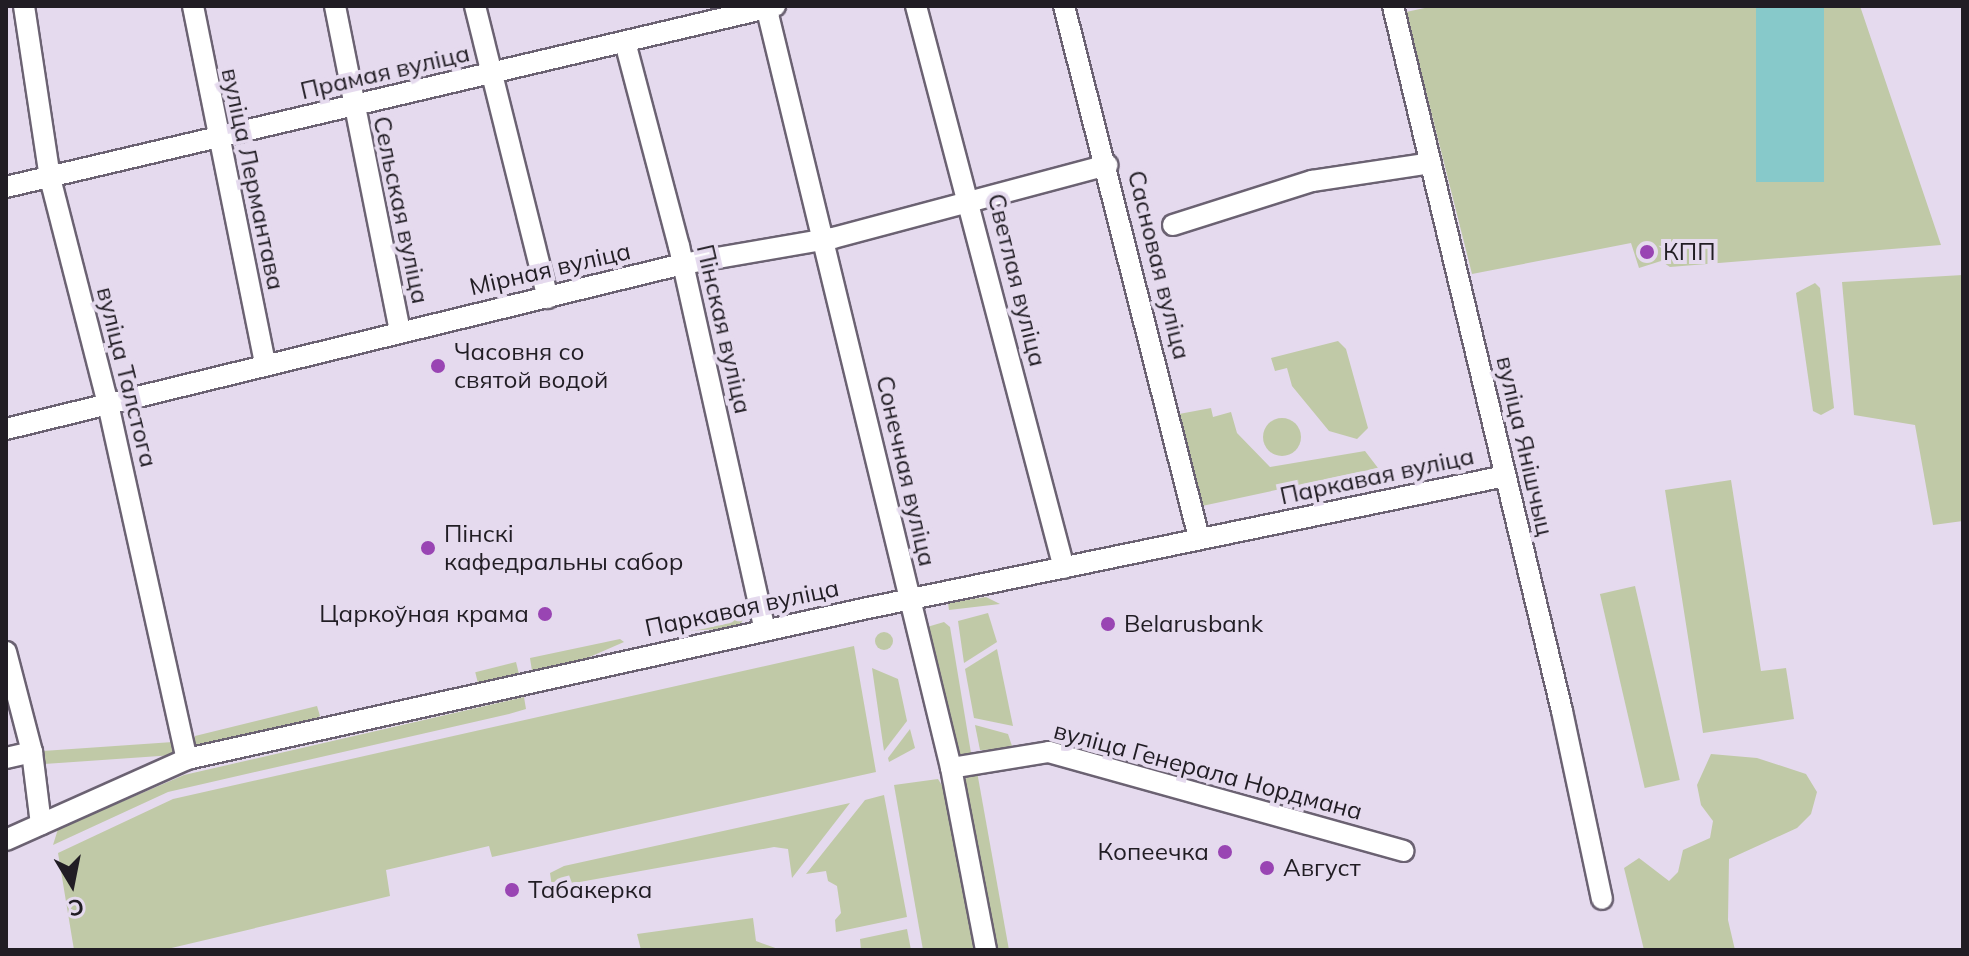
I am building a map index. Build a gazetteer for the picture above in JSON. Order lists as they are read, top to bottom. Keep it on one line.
{"streets":{"street":["Прамая вуліца","вуліца Лермантава","Сельская вуліца","Сасновая вуліца","Мірная вуліца","Светлая вуліца","Пінская вуліца","вуліца Талстога","вуліца Янішчыц","Сонечная вуліца","Паркавая вуліца","вуліца Генерала Нордмана"]},"crossings":[["Прамая вуліца","вуліца Лермантава"],["Прамая вуліца","Сельская вуліца"],["Прамая вуліца","Пінская вуліца"],["Прамая вуліца","вуліца Талстога"],["Прамая вуліца","Сонечная вуліца"],["вуліца Лермантава","Мірная вуліца"],["Сельская вуліца","Мірная вуліца"],["Сасновая вуліца","Мірная вуліца"],["Сасновая вуліца","Паркавая вуліца"],["Мірная вуліца","Светлая вуліца"],["Мірная вуліца","Пінская вуліца"],["Мірная вуліца","вуліца Талстога"],["Мірная вуліца","Сонечная вуліца"],["Светлая вуліца","Паркавая вуліца"],["Пінская вуліца","Паркавая вуліца"],["вуліца Талстога","Паркавая вуліца"],["вуліца Янішчыц","Паркавая вуліца"],["Сонечная вуліца","Паркавая вуліца"],["Сонечная вуліца","вуліца Генерала Нордмана"]],"places":["КПП","Часовня со святой водой","Пінскі кафедральны сабор","Царкоўная крама","Belarusbank","Копеечка","Август","Табакерка"],"north":"bottom"}
